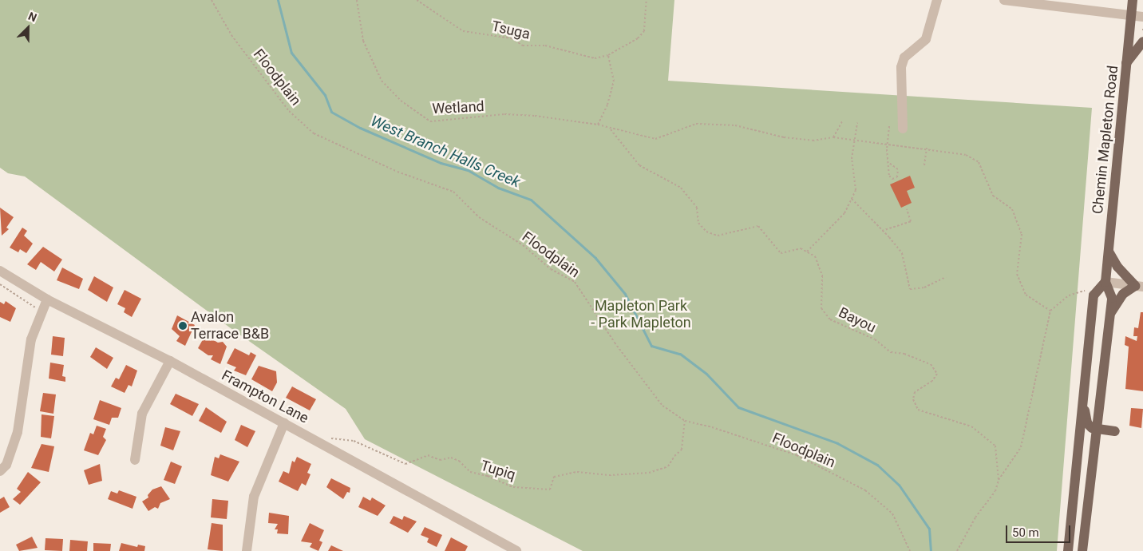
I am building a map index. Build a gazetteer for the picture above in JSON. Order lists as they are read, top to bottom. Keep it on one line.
{"streets":{"main road":["Chemin Mapleton Road"],"street":["Frampton Lane"],"path":["Tsuga","Floodplain","Wetland","Bayou","Tupiq"]},"crossings":[["Floodplain","Tupiq"],["Frampton Lane","Tupiq"]],"water":["West Branch Halls Creek"],"parks":["Mapleton Park - Park Mapleton"],"places":["Avalon Terrace B&B"],"scale_bar":"50 m","north":"top right"}
